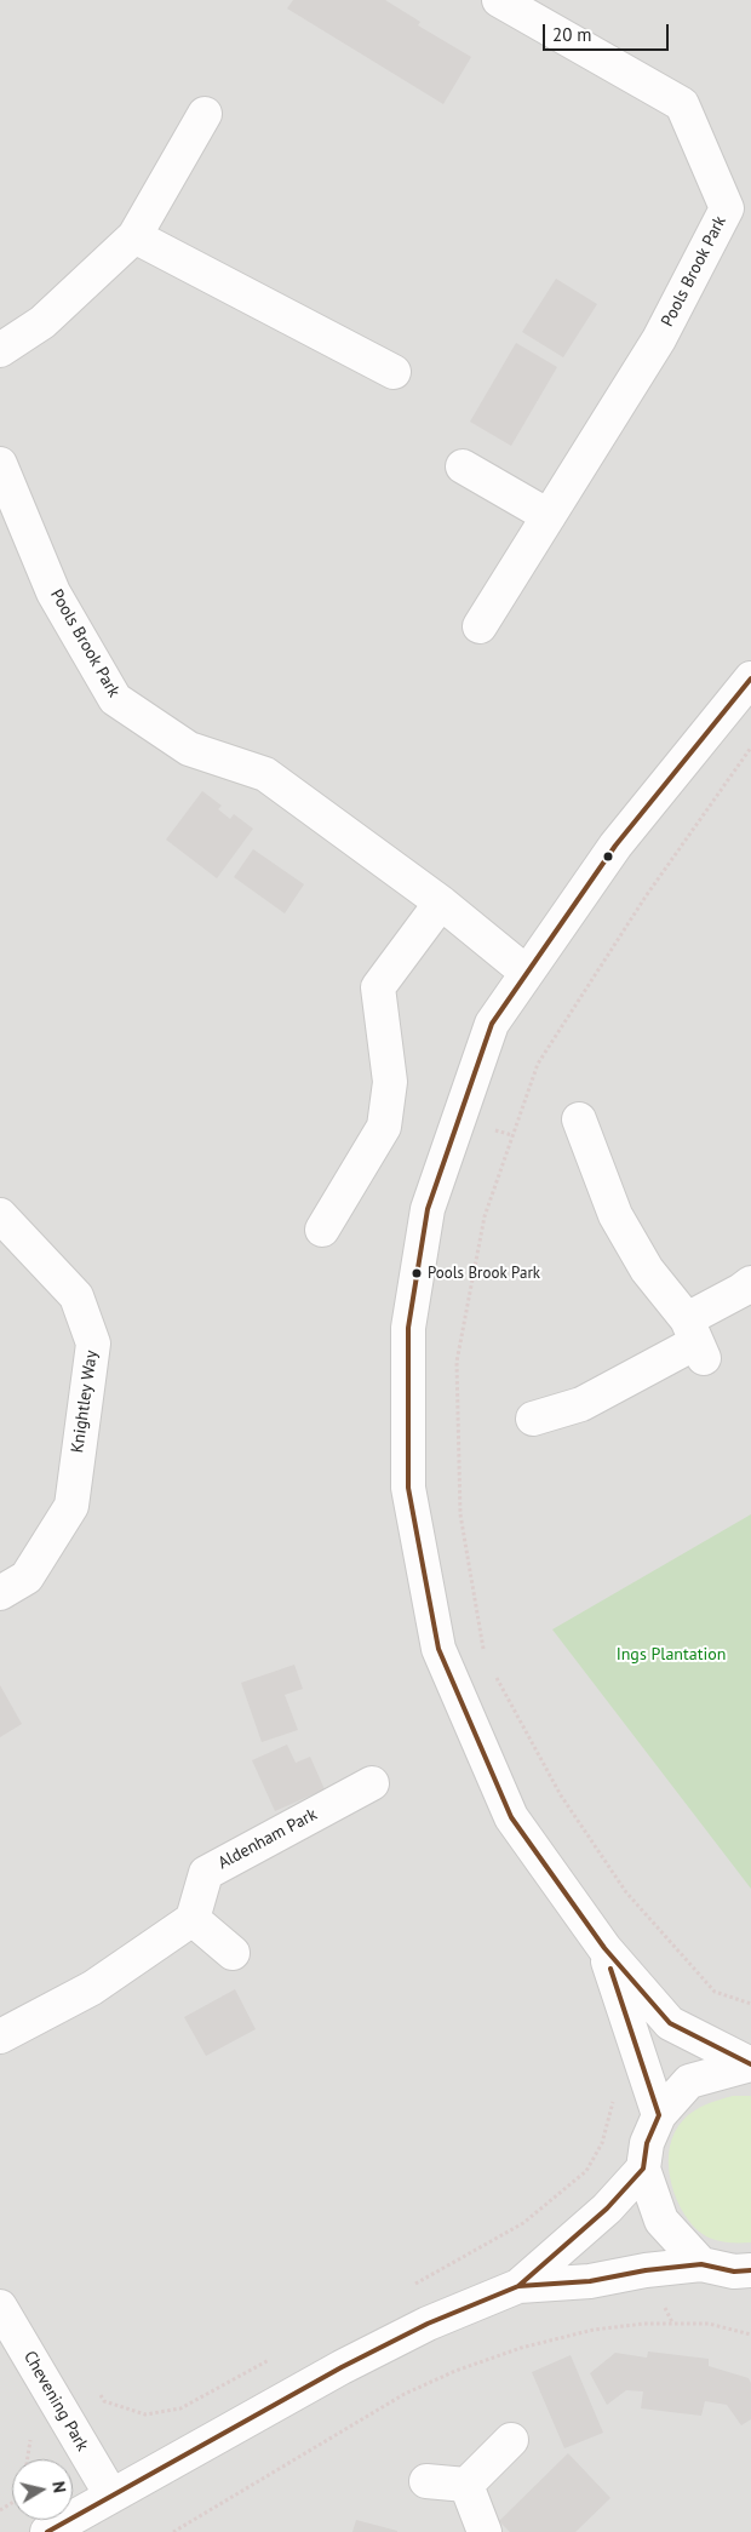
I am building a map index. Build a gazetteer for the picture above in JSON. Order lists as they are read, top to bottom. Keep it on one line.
{"streets":{"street":["Pools Brook Park","Knightley Way","Aldenham Park","Chevening Park"]},"parks":["Ings Plantation"],"places":["Pools Brook Park"],"scale_bar":"20 m","north":"right"}
